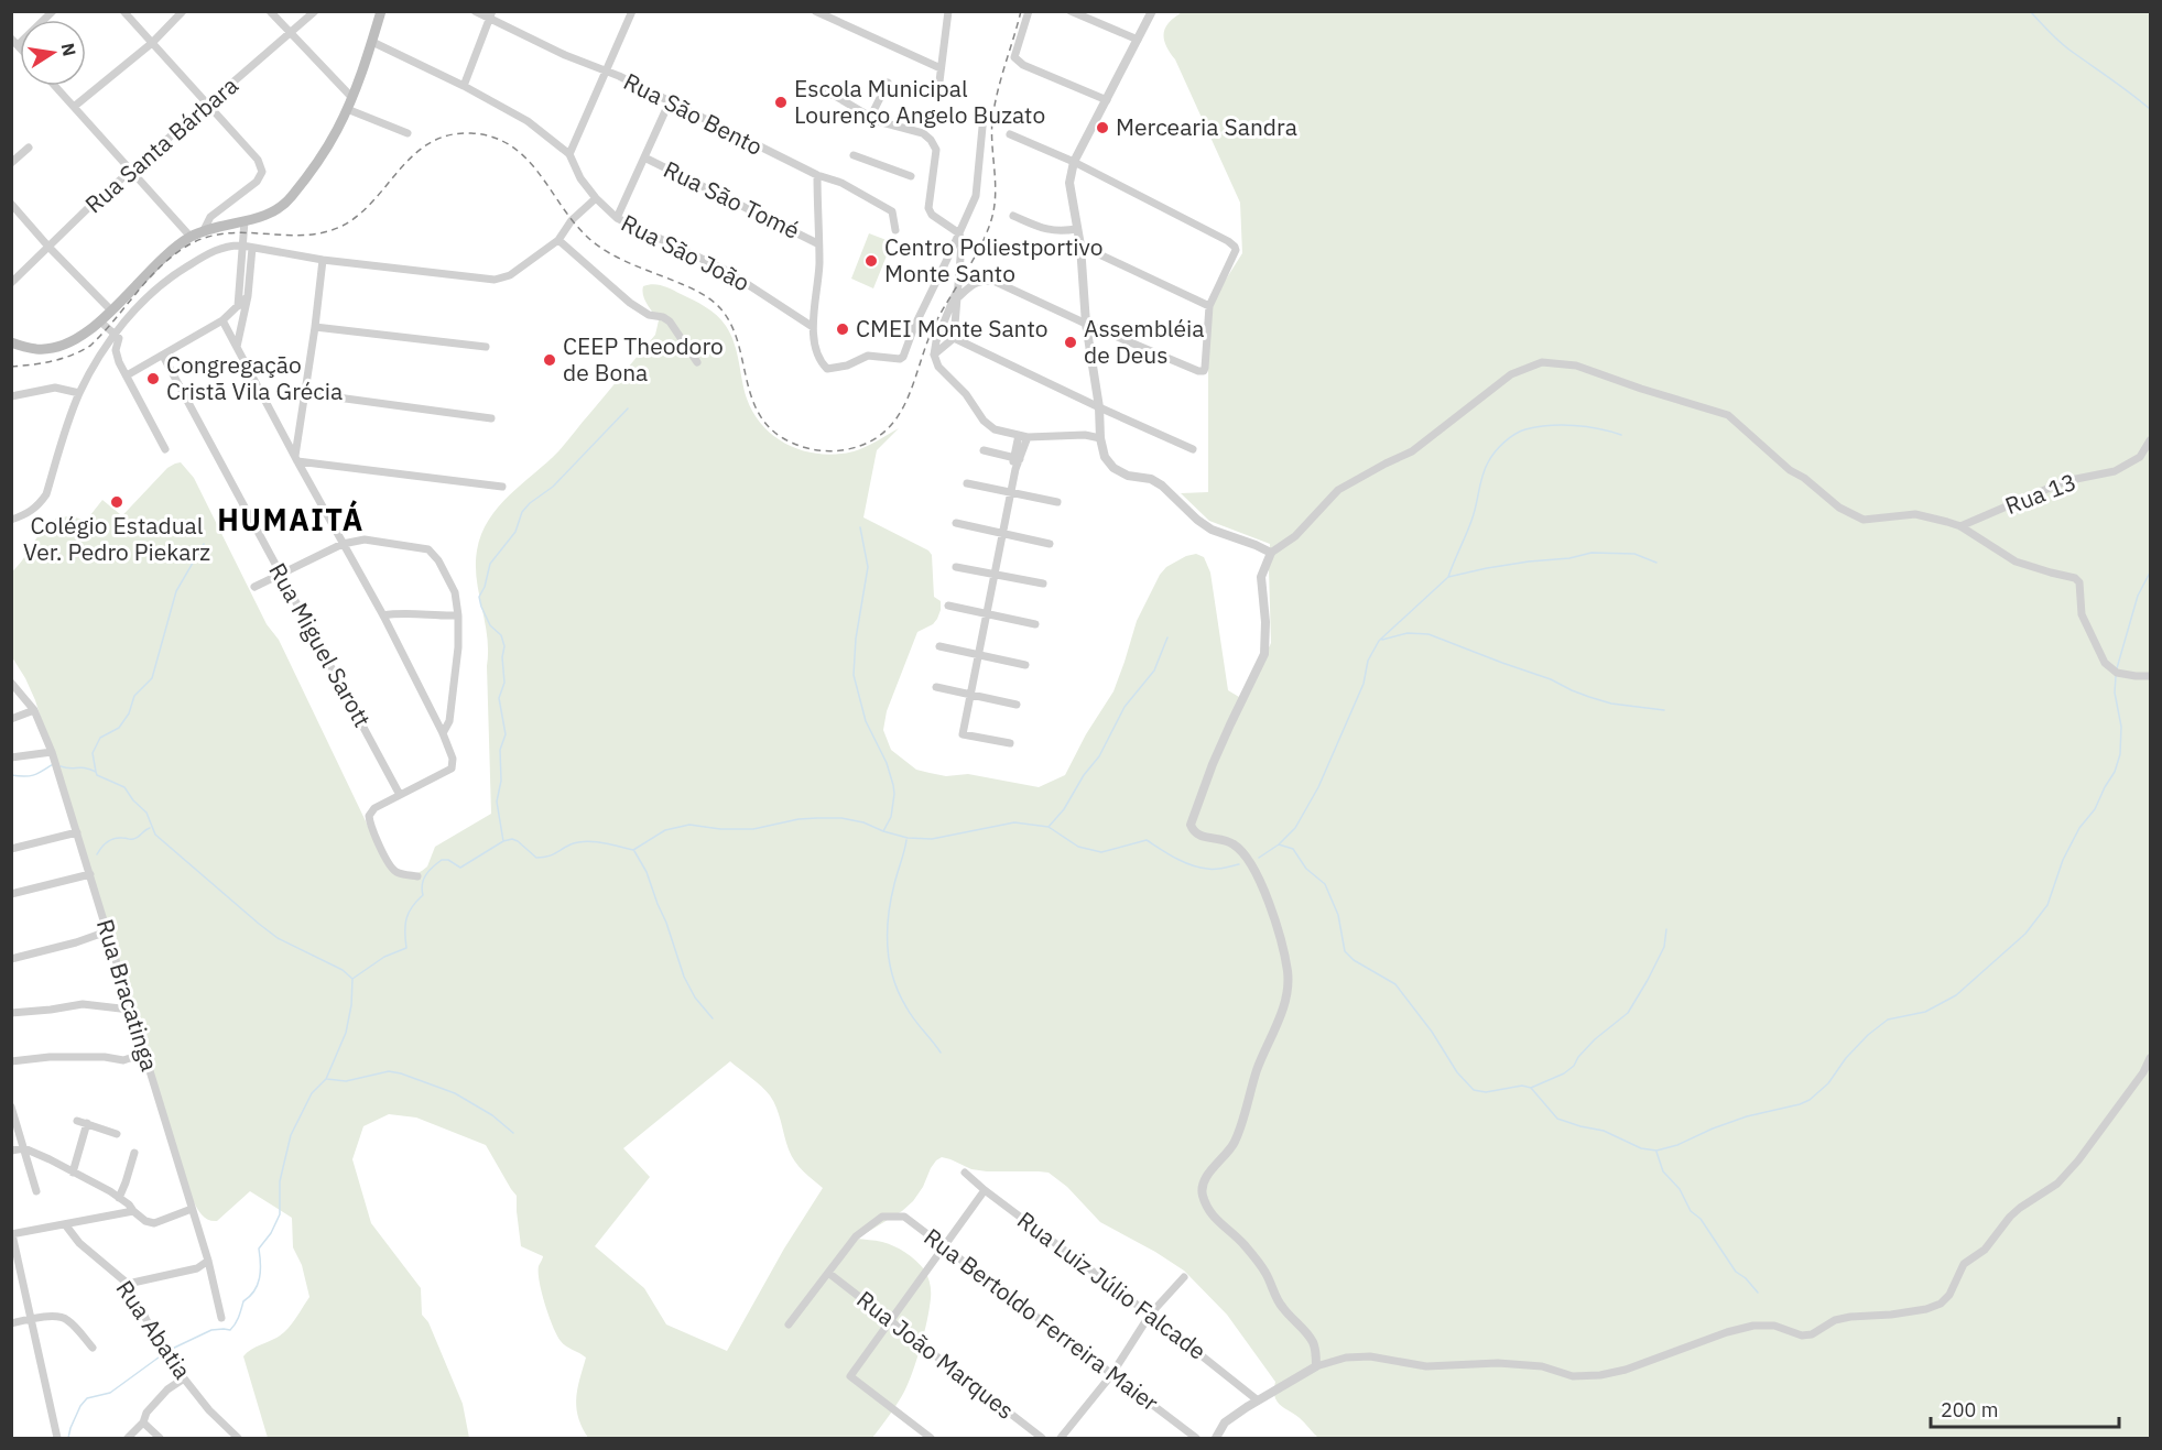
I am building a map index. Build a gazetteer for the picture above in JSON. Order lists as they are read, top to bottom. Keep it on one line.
{"streets":{"street":["Rua São Bento","Rua Santa Bárbara","Rua São Tomé","Rua São João","Rua 13","Rua Miguel Sarott","Rua Bracatinga","Rua Luiz Júlio Falcade","Rua Bertoldo Ferreira Maier","Rua Abatia","Rua João Marques"]},"crossings":[["Rua Bertoldo Ferreira Maier","Rua João Marques"]],"districts":["HUMAITÁ"],"places":["Escola Municipal Lourenço Angelo Buzato","Mercearia Sandra","Centro Poliestportivo Monte Santo","CMEI Monte Santo","Assembléia de Deus","CEEP Theodoro de Bona","Congregação Cristã Vila Grécia","Colégio Estadual Ver. Pedro Piekarz"],"scale_bar":"200 m","north":"right"}
